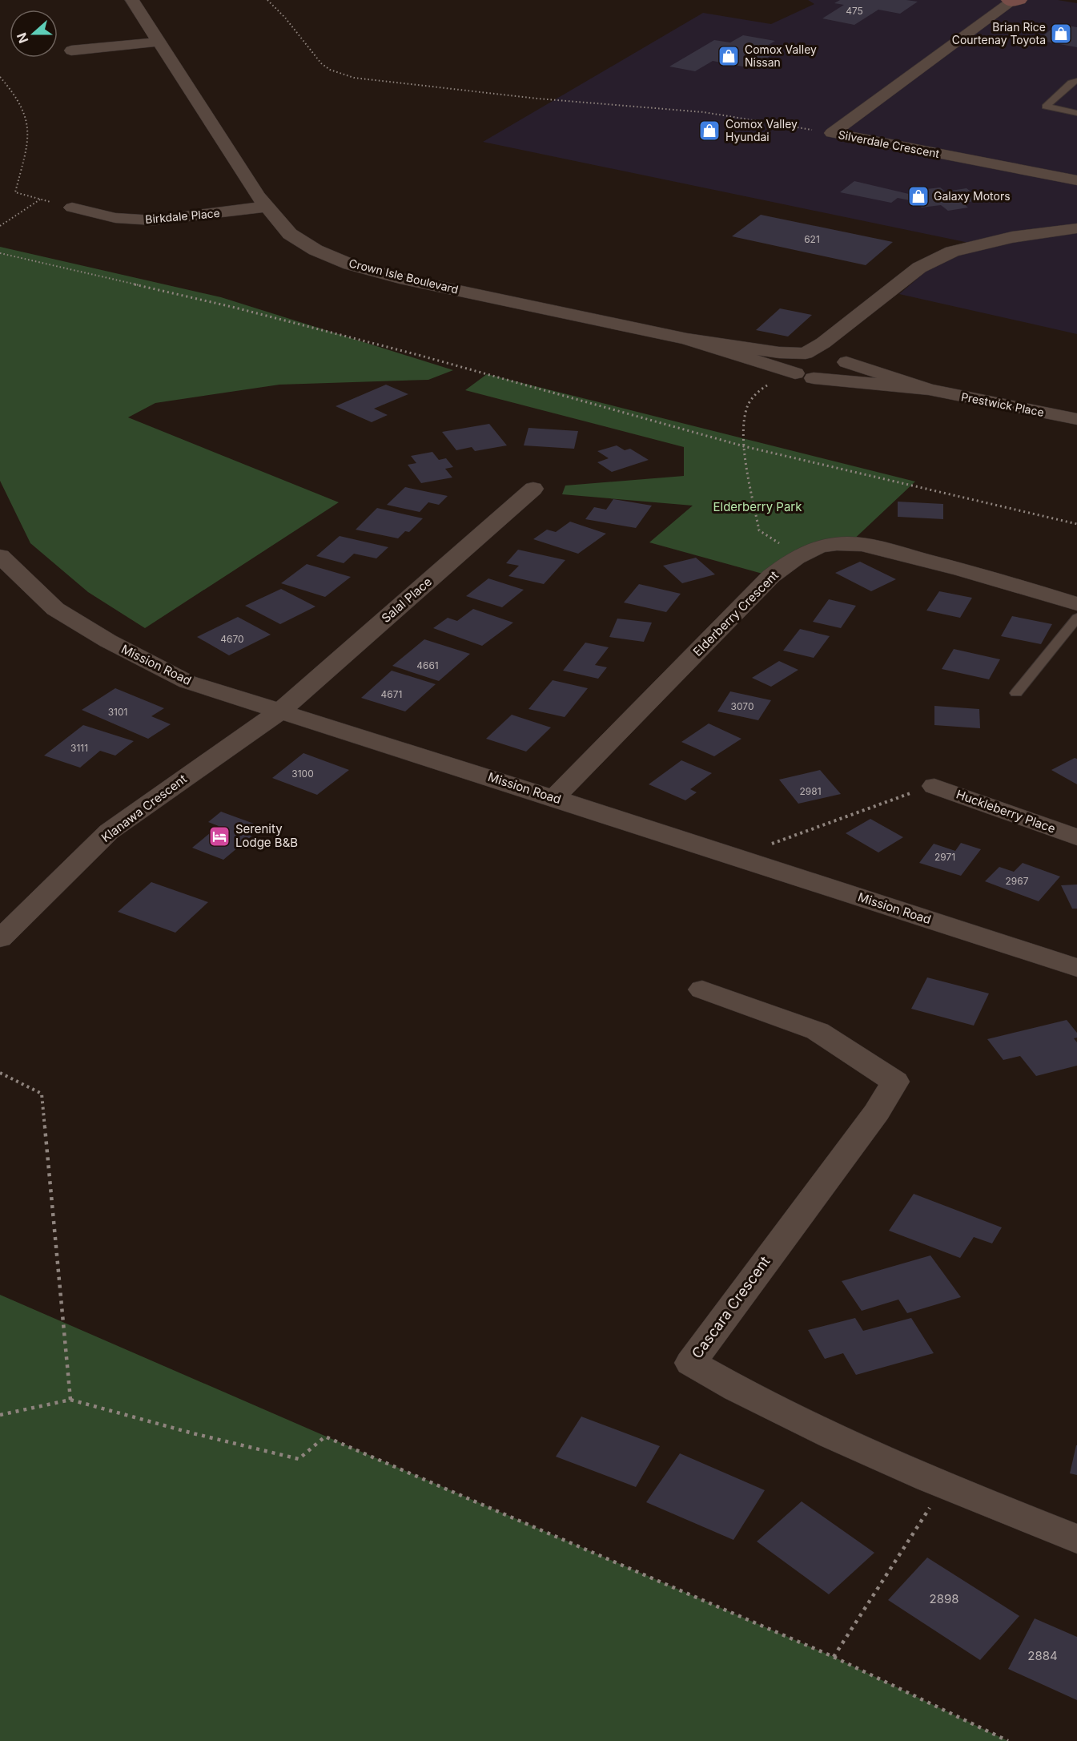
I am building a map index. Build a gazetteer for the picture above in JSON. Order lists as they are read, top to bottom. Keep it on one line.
{"streets":{"street":["Silverdale Crescent","Birkdale Place","Crown Isle Boulevard","Prestwick Place","Salal Place","Elderberry Crescent","Mission Road","Klanawa Crescent","Huckleberry Place","Cascara Crescent"]},"crossings":[["Birkdale Place","Crown Isle Boulevard"],["Crown Isle Boulevard","Prestwick Place"],["Salal Place","Mission Road"],["Salal Place","Klanawa Crescent"],["Elderberry Crescent","Mission Road"],["Mission Road","Klanawa Crescent"]],"parks":["Elderberry Park"],"places":{"shop":["Brian Rice Courtenay Toyota","Comox Valley Nissan","Comox Valley Hyundai","Galaxy Motors"],"hotel":["Serenity Lodge B&B"]},"house_numbers":["475","621","4670","4661","4671","3070","3101","3111","3100","2981","2971","2967","2898","2884"],"north":"left"}
